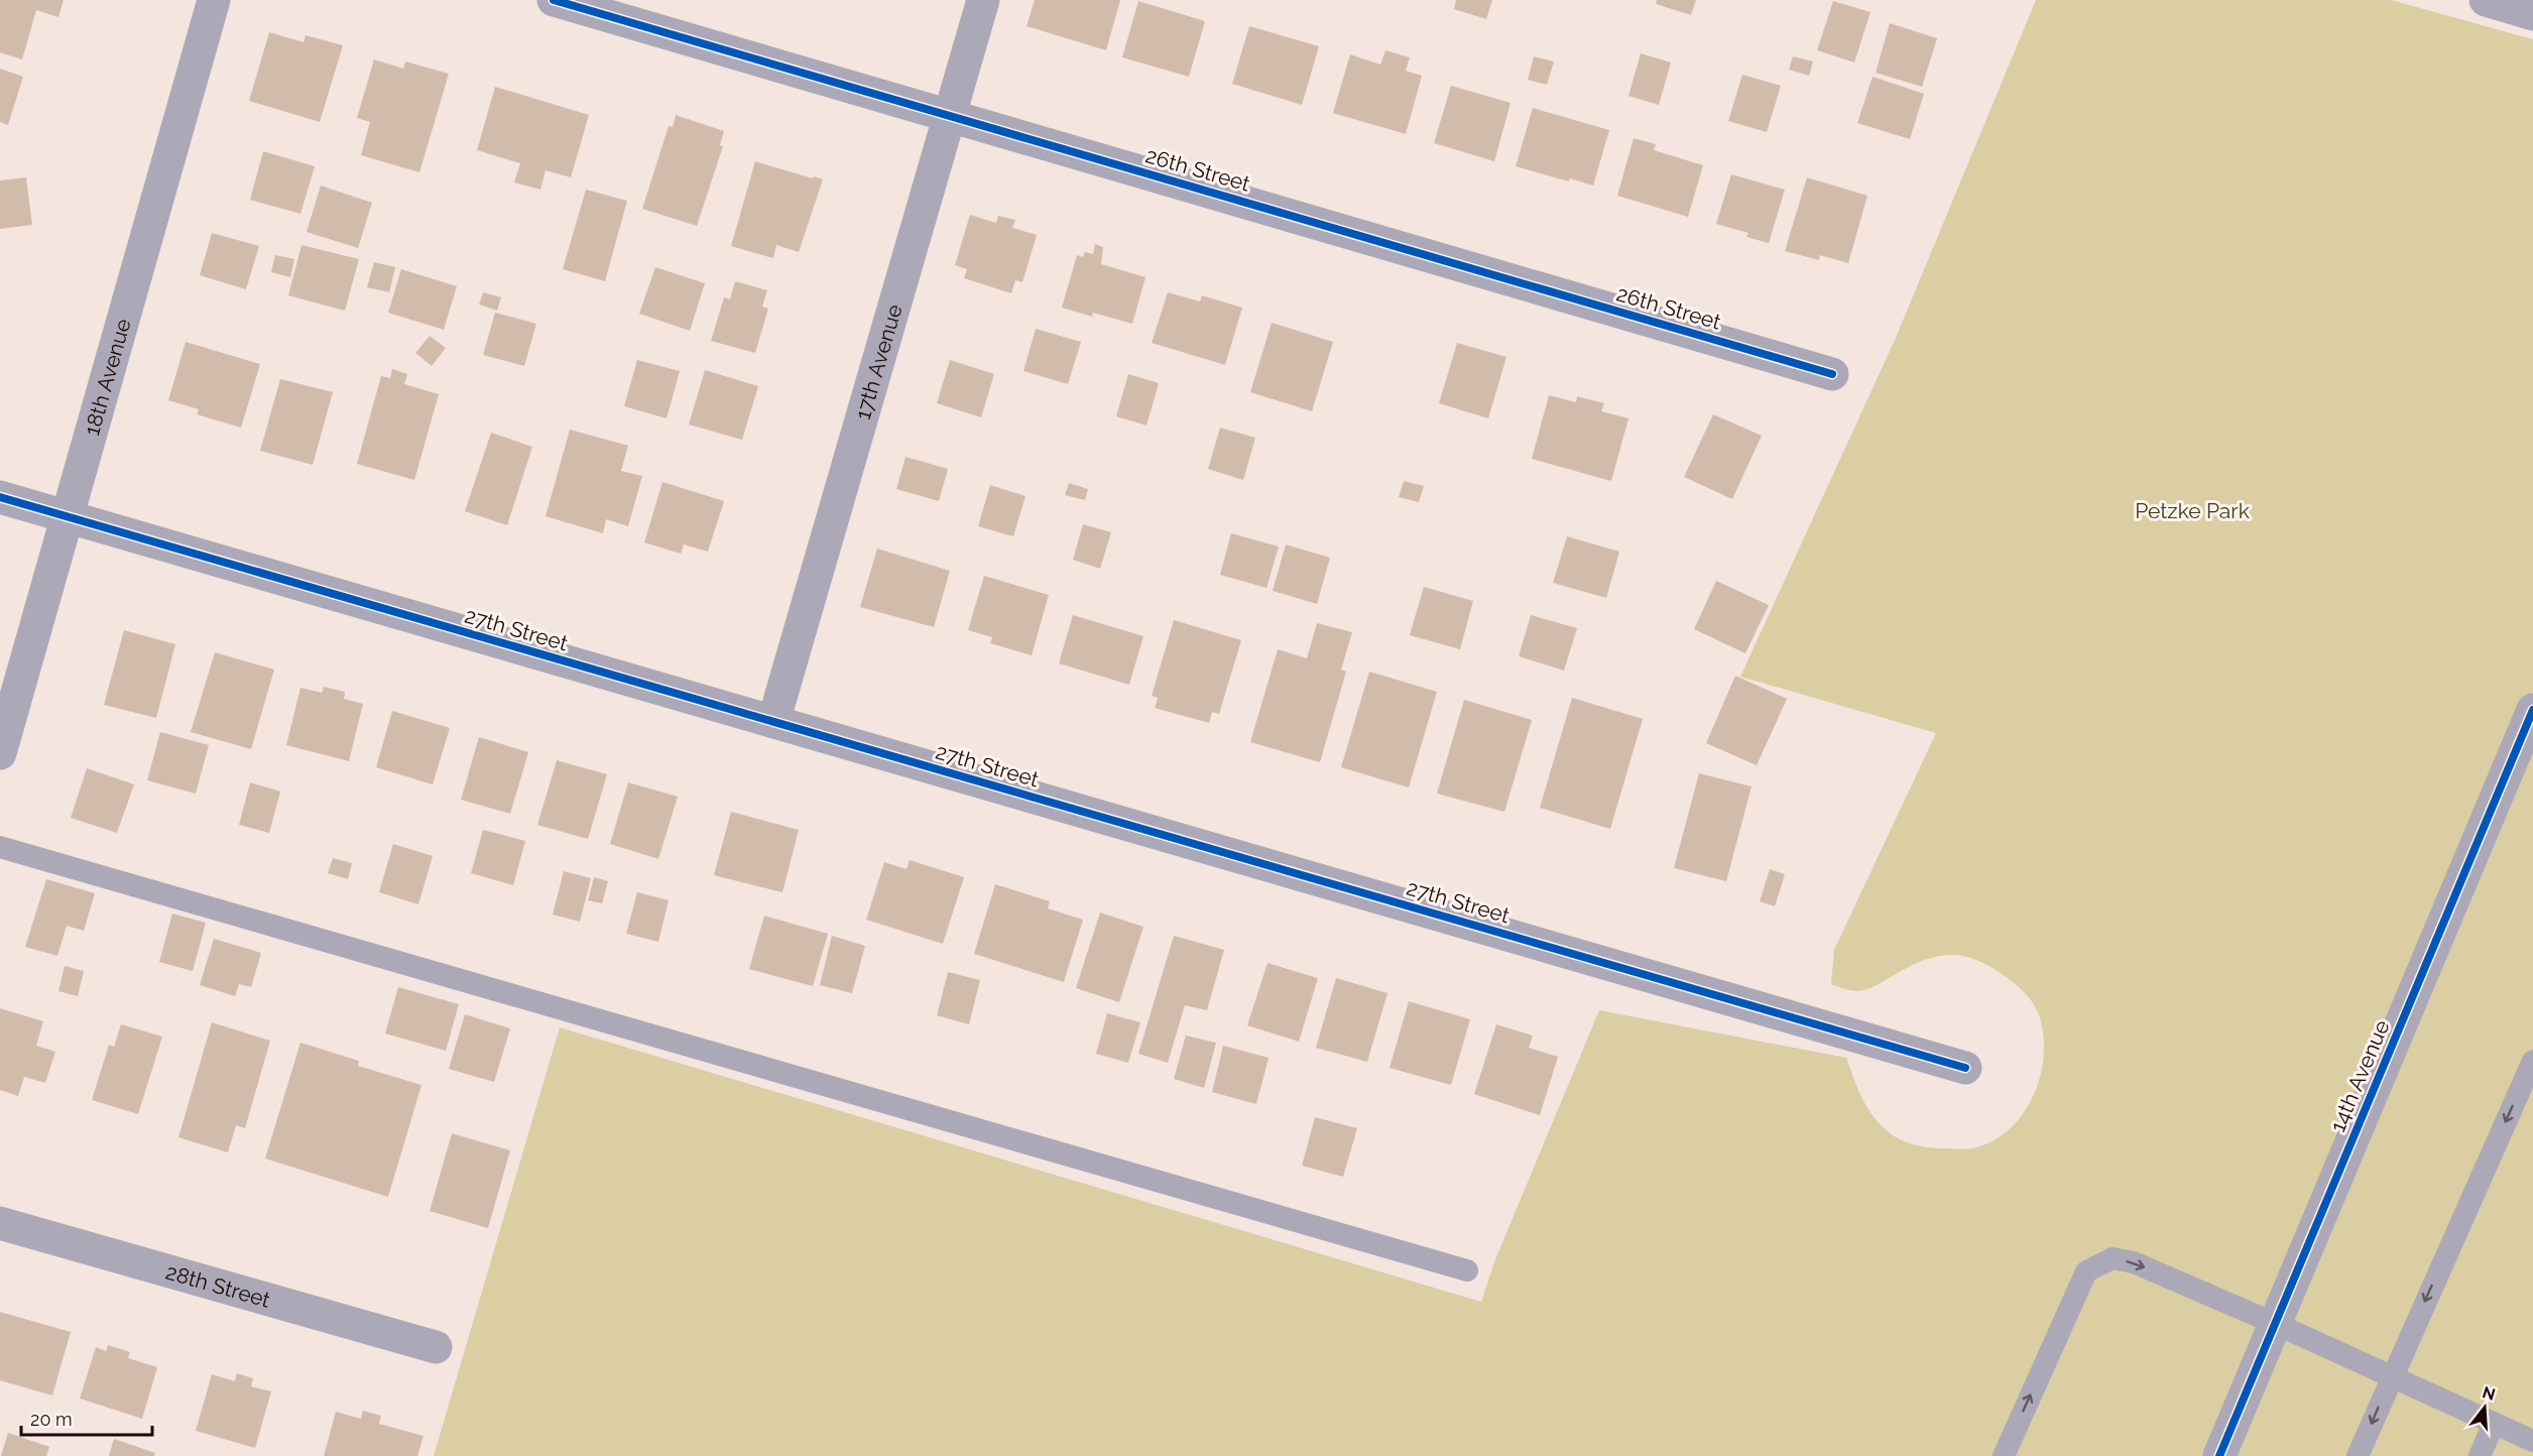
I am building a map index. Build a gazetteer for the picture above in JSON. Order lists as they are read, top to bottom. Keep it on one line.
{"streets":{"street":["26th Street","17th Avenue","18th Avenue","27th Street","14th Avenue","28th Street"]},"crossings":[["26th Street","17th Avenue"],["17th Avenue","27th Street"],["18th Avenue","27th Street"]],"parks":["Petzke Park"],"scale_bar":"20 m","north":"top"}
